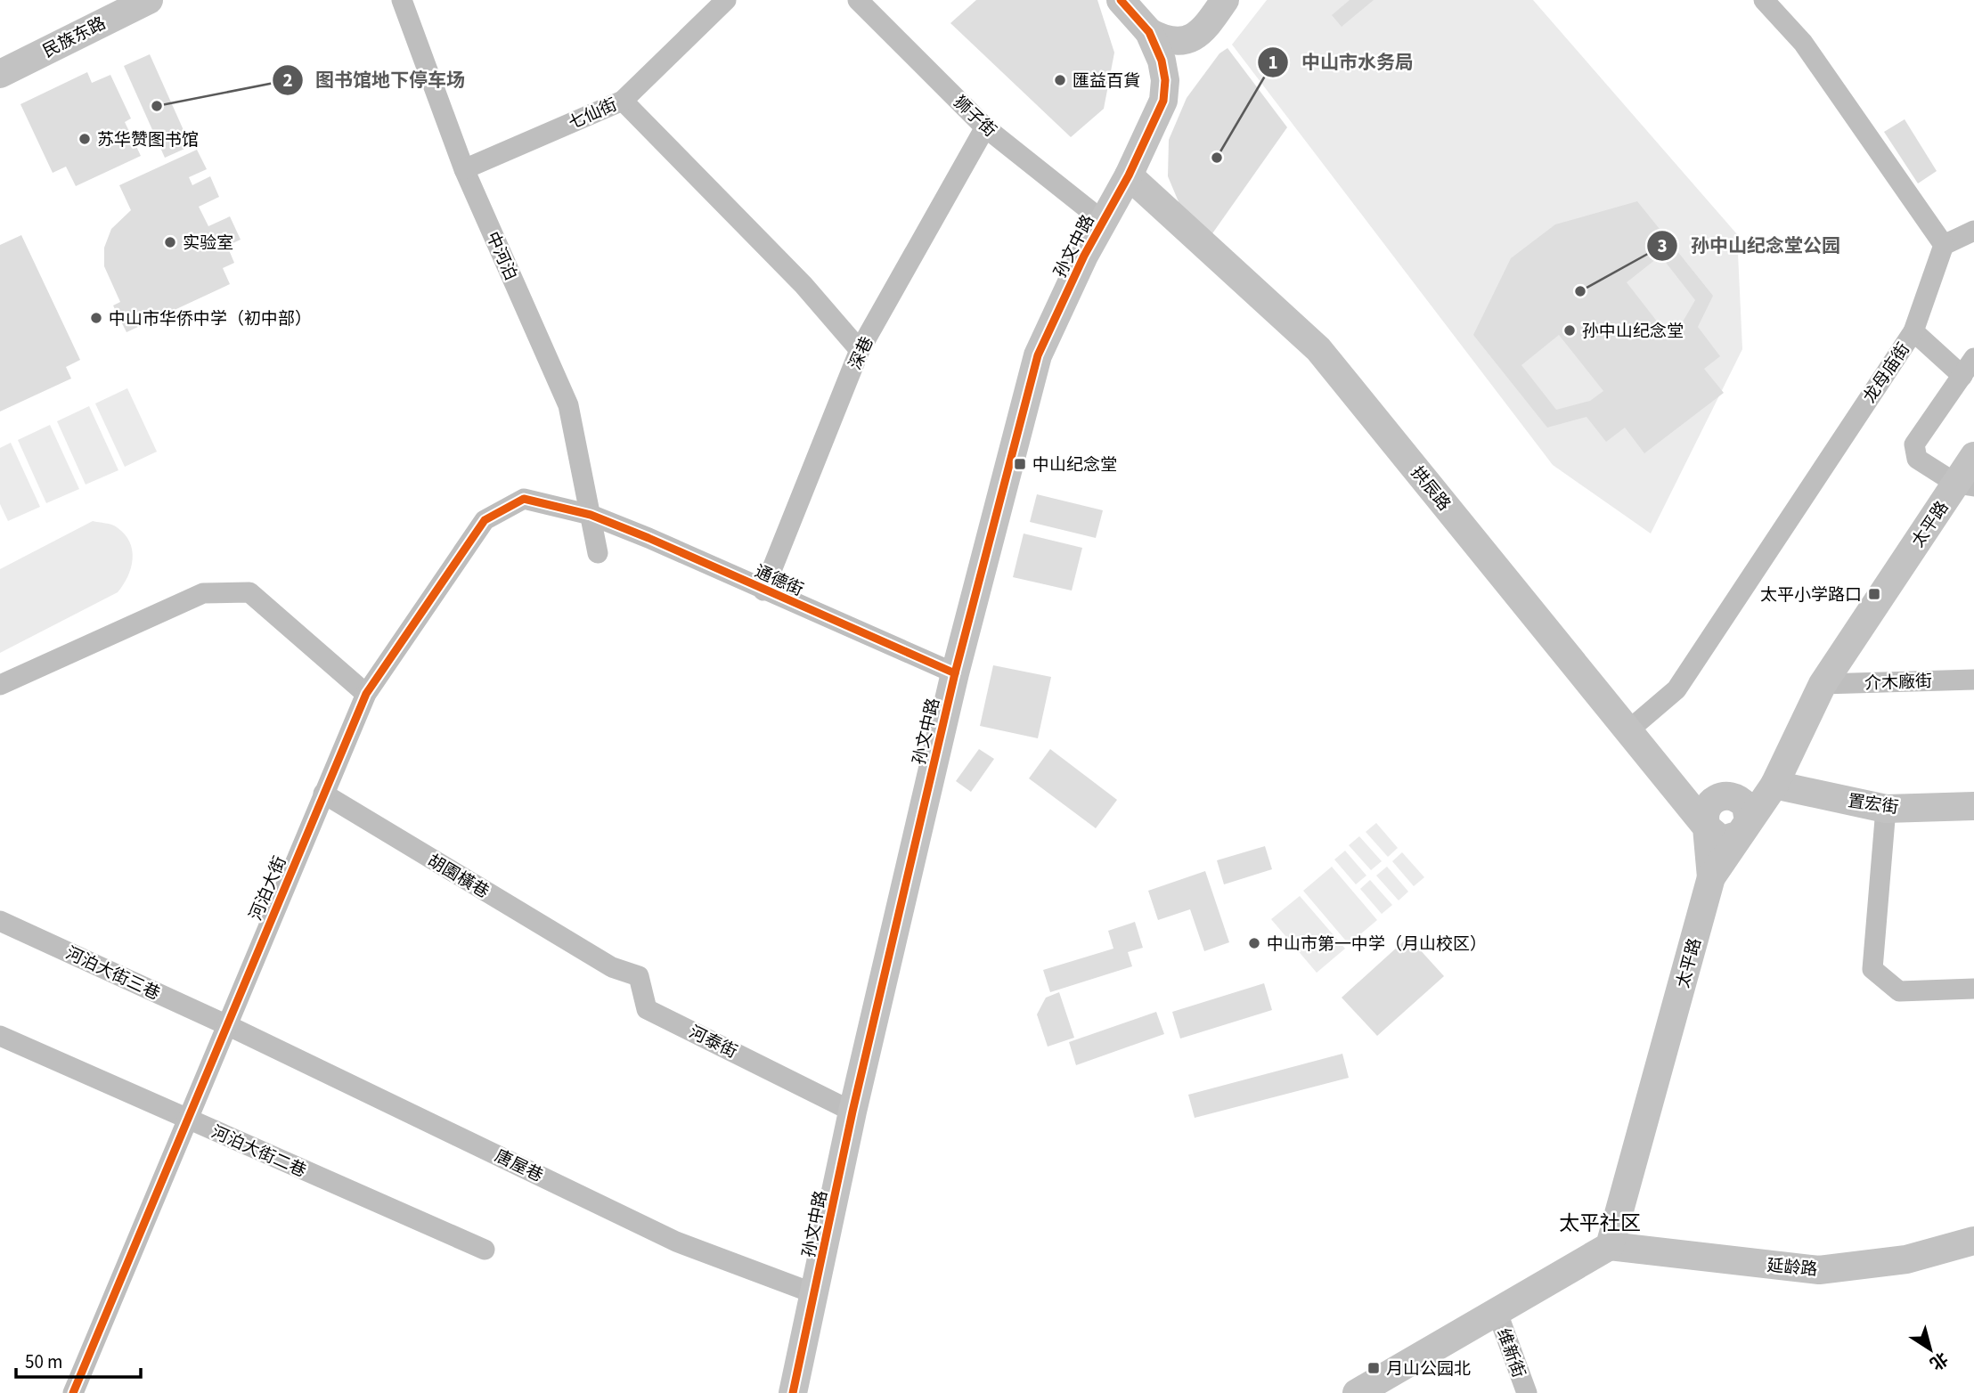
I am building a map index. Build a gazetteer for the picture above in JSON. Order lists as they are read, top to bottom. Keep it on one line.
{"streets":{"street":["民族东路","七仙街","狮子街","孙文中路","中河泊","深巷","龙母庙街","拱辰路","太平路","通德街","介木廠街","置宏街","胡園橫巷","河泊大街","河泊大街三巷","河泰街","河泊大街二巷","唐屋巷","延龄路","维新街"]},"crossings":[["七仙街","中河泊"],["狮子街","孙文中路"],["狮子街","深巷"],["孙文中路","拱辰路"],["孙文中路","通德街"],["孙文中路","河泰街"],["孙文中路","唐屋巷"],["中河泊","通德街"],["中河泊","河泊大街"],["深巷","通德街"],["龙母庙街","拱辰路"],["拱辰路","太平路"],["太平路","介木廠街"],["太平路","置宏街"],["太平路","延龄路"],["通德街","河泊大街"],["胡園橫巷","河泊大街"],["胡園橫巷","河泰街"],["河泊大街","河泊大街三巷"],["河泊大街","河泊大街二巷"],["河泊大街","唐屋巷"],["河泊大街三巷","唐屋巷"]],"districts":["太平社区"],"places":{"other":["匯益百貨","图书馆地下停车场","苏华赞图书馆","中山市水务局","实验室","孙中山纪念堂公园","中山市华侨中学（初中部）","孙中山纪念堂","中山市第一中学（月山校区）"],"transit":["中山纪念堂","太平小学路口","月山公园北"]},"scale_bar":"50 m","north":"bottom right"}
